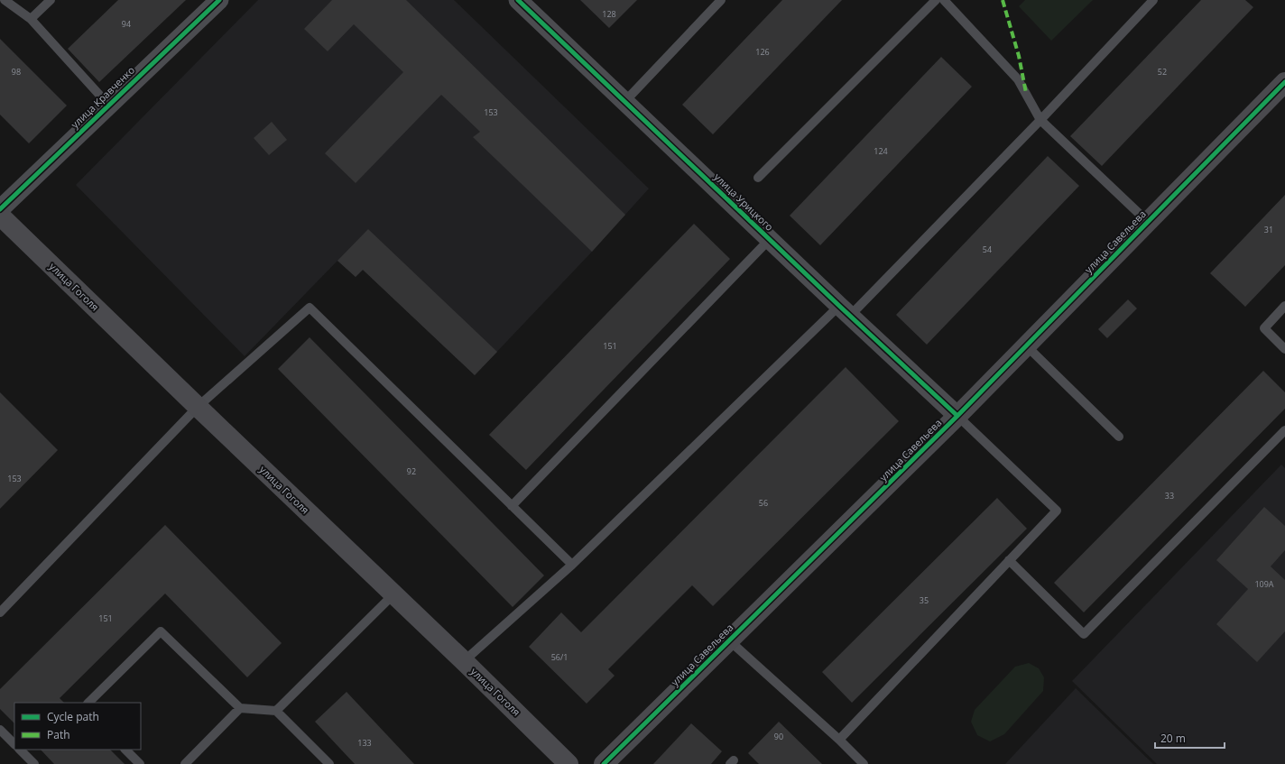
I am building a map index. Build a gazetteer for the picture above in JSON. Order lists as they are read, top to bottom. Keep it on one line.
{"streets":{"street":["улица Кравченко","улица Урицкого","улица Савельева","улица Гоголя"]},"crossings":[["улица Урицкого","улица Савельева"]],"house_numbers":["128","94","126","98","52","153","124","31","54","151","92","153","33","56","109А","35","151","56/1","90","133"],"legend":["Cycle path","Path"],"scale_bar":"20 m"}
